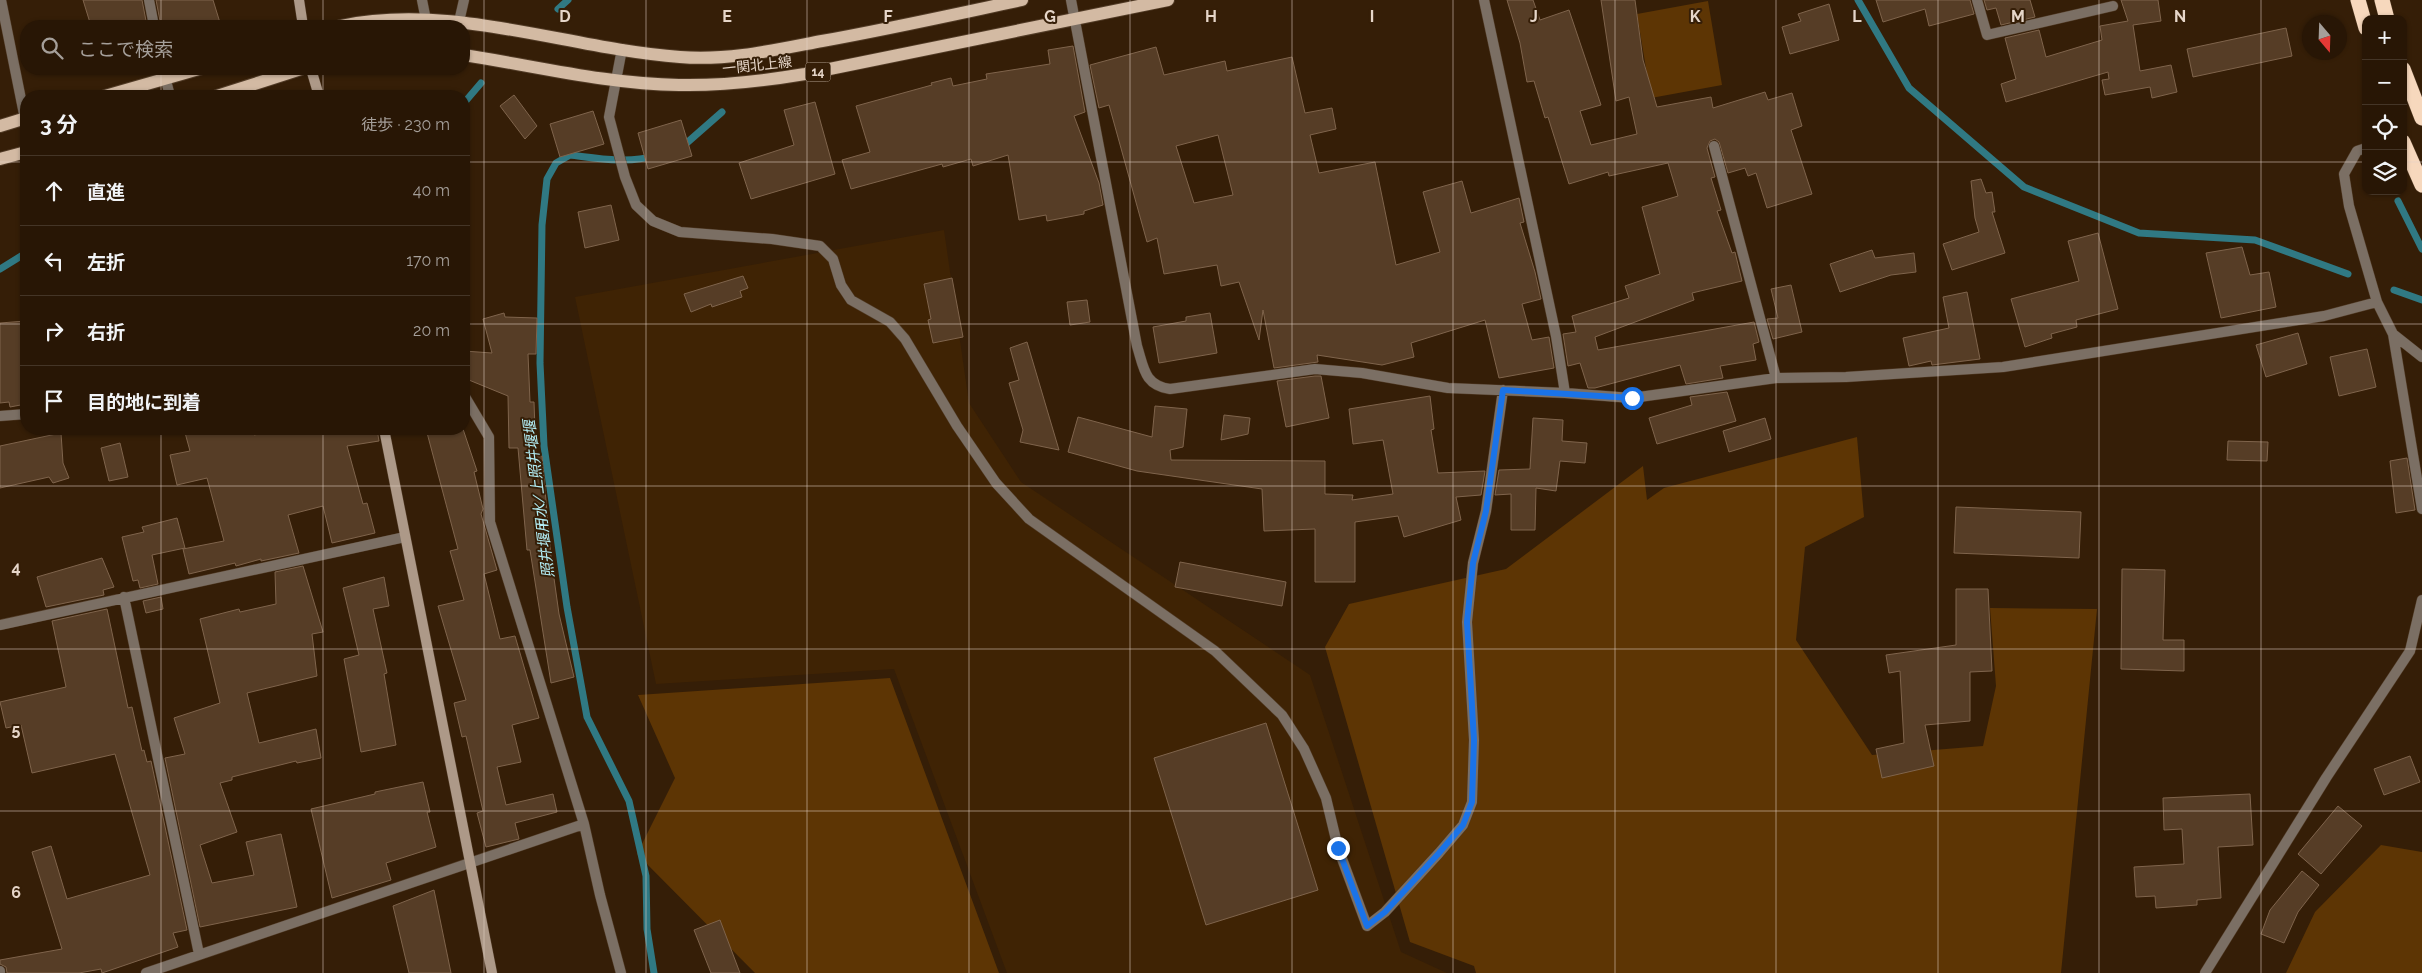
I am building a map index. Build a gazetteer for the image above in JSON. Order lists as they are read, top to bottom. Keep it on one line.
{"streets":{"main road":["一関北上線","14"]},"water":["照井堰用水/上照井堰堰"],"north":"bottom","page":{"map_buttons":["+","−"],"search":"ここで検索","heading":["3 分","徒歩 · 230 m"],"list":[["直進","40 m"],["左折","170 m"],["右折","20 m"],"目的地に到着"]},"grid":{"columns":["D","E","F","G","H","I","J","K","L","M","N"],"rows":["4","5","6"]}}
